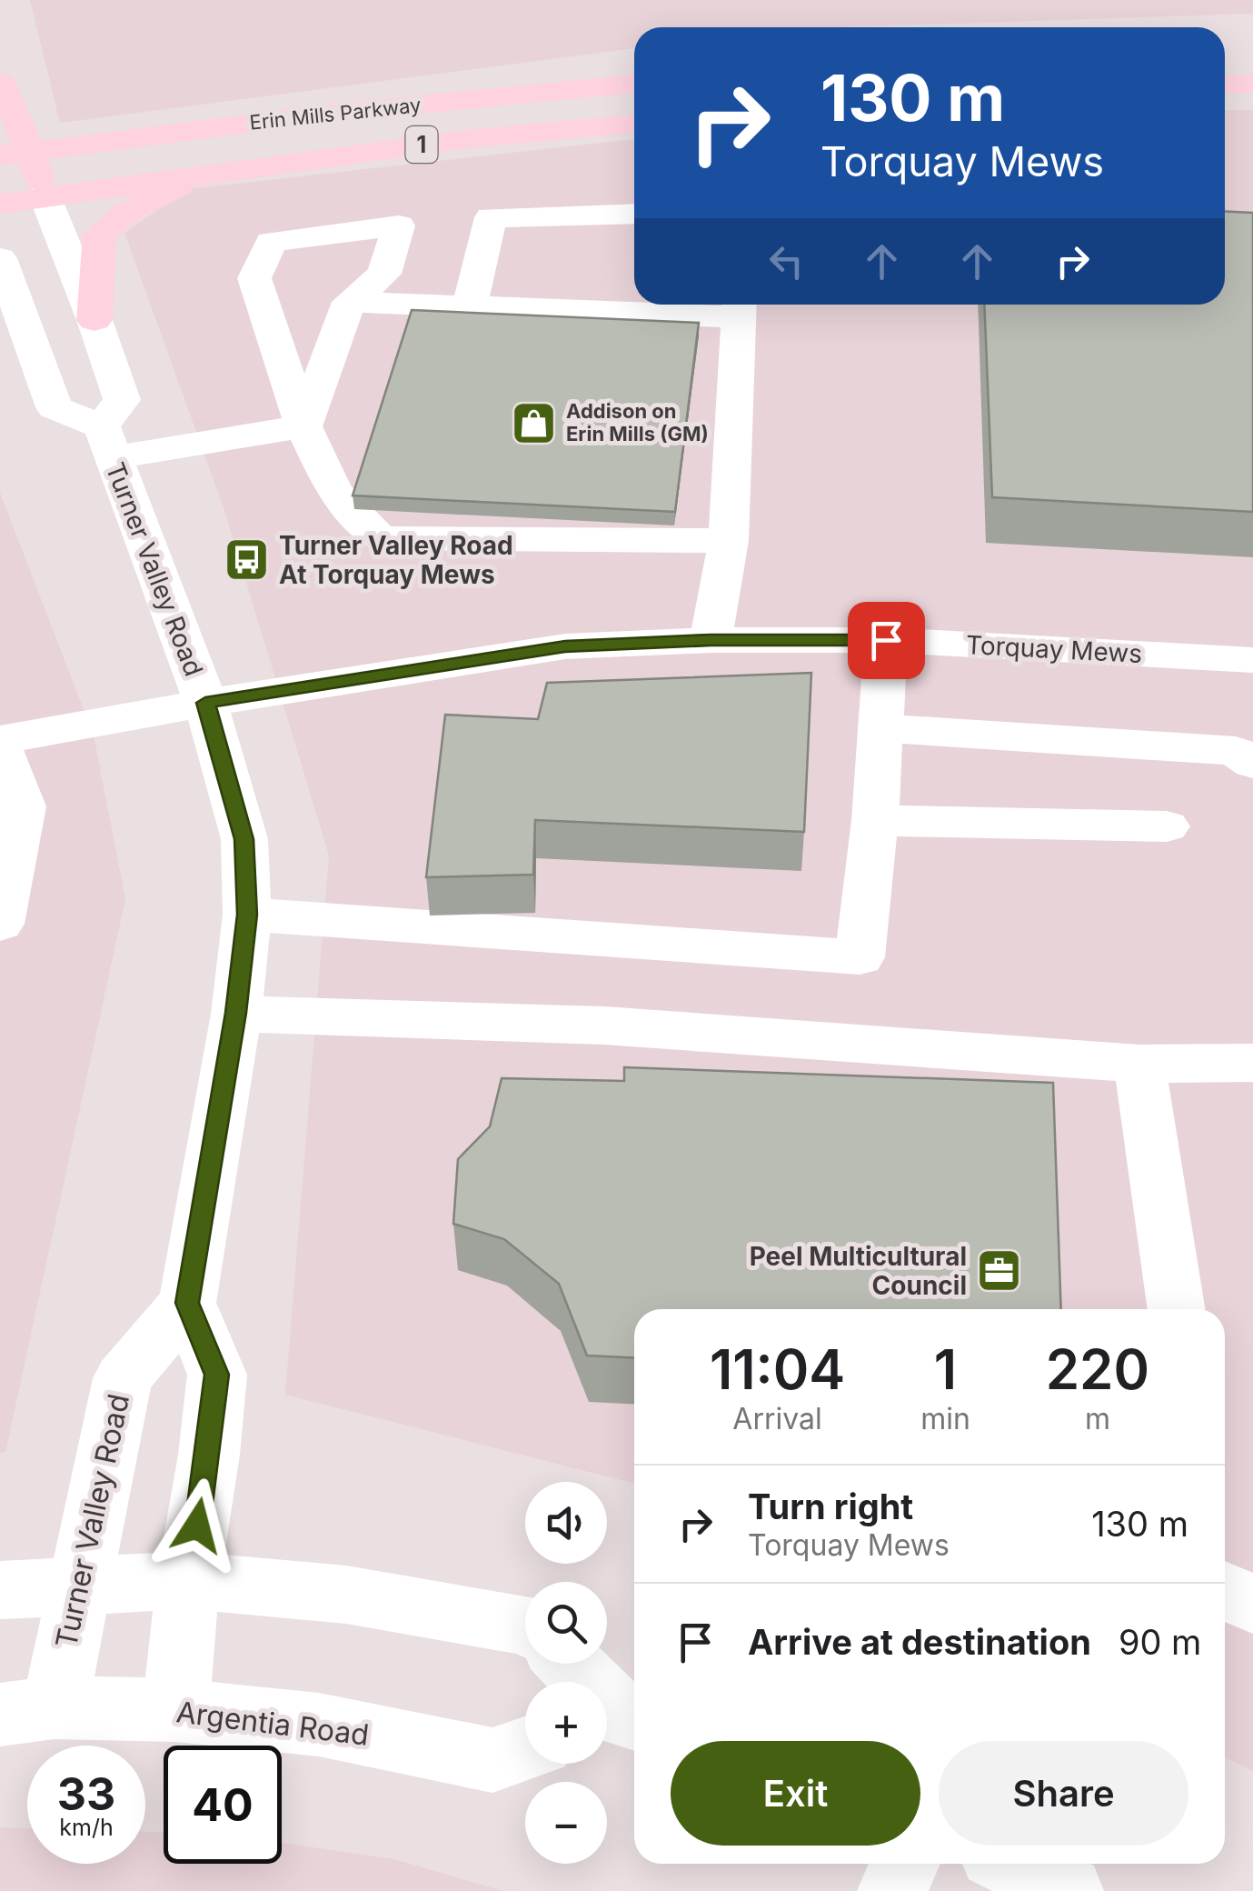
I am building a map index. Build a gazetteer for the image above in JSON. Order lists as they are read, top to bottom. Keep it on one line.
{"streets":{"main road":["Erin Mills Parkway","1"],"street":["Turner Valley Road","Torquay Mews","Argentia Road"]},"crossings":[["Erin Mills Parkway","1"],["Turner Valley Road","Torquay Mews"],["Turner Valley Road","Argentia Road"]],"places":{"shop":["Addison on Erin Mills (GM)"],"bus stop":["Turner Valley Road At Torquay Mews"],"office":["Peel Multicultural Council"]},"page":{"turn":["130 m","Torquay Mews"],"eta":["11:04","Arrival","1","min","220","m"],"list":[{"name":"Turn right","note":"Torquay Mews","value":"130 m"},{"name":"Arrive at destination","value":"90 m"}],"map_buttons":["+","−"],"buttons":["Exit","Share"],"speed":"33 km/h","limit":"40"}}
